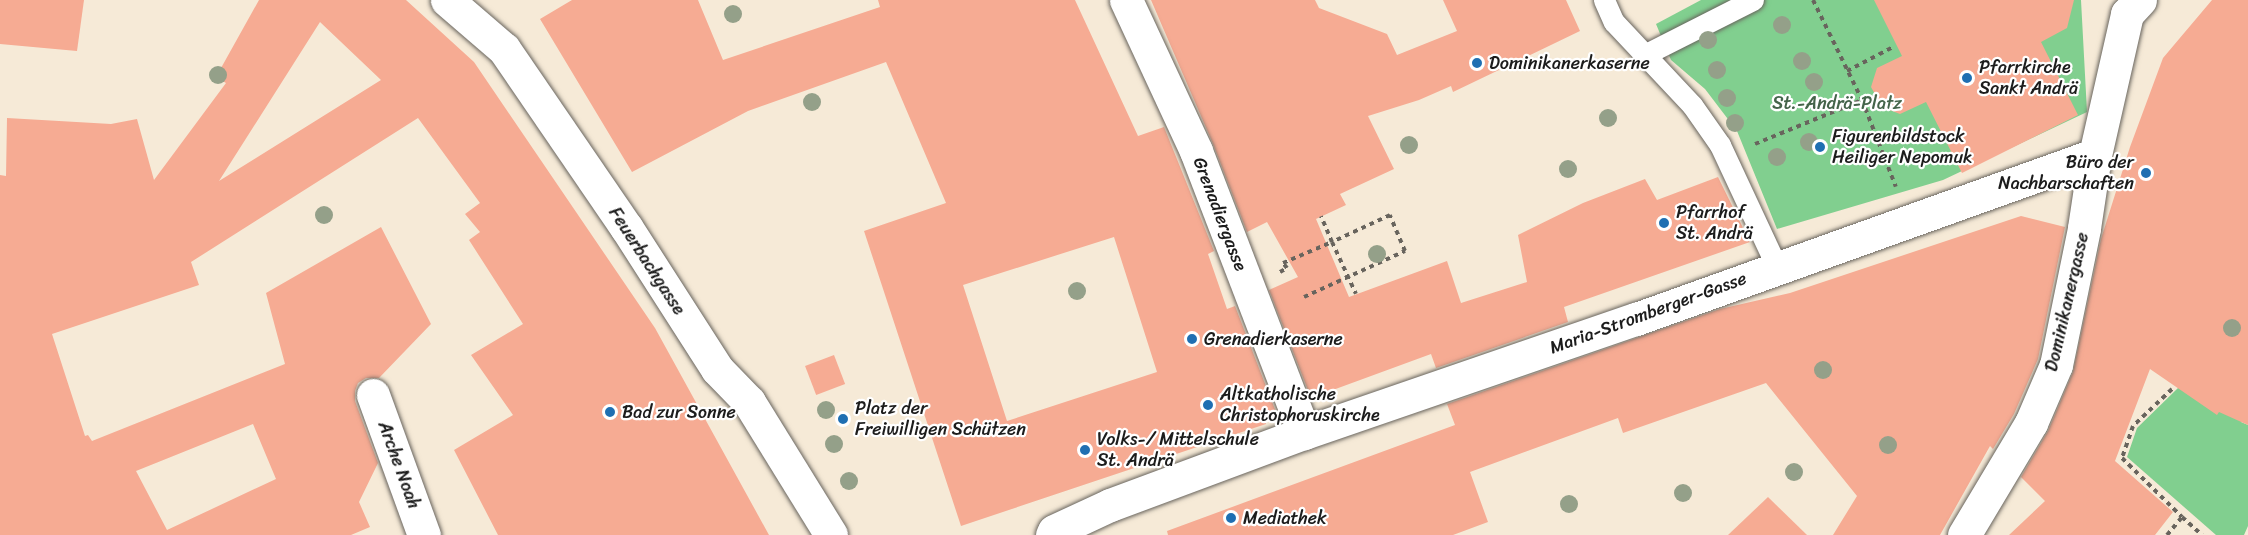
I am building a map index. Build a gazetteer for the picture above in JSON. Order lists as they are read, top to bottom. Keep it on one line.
{"streets":{"street":["Grenadiergasse","Feuerbachgasse","Dominikanergasse","Maria-Stromberger-Gasse","Arche Noah"]},"crossings":[["Grenadiergasse","Maria-Stromberger-Gasse"],["Dominikanergasse","Maria-Stromberger-Gasse"]],"parks":["St.-Andrä-Platz"],"places":["Dominikanerkaserne","Pfarrkirche Sankt Andrä","Figurenbildstock Heiliger Nepomuk","Büro der Nachbarschaften","Pfarrhof St. Andrä","Grenadierkaserne","Altkatholische Christophoruskirche","Bad zur Sonne","Platz der Freiwilligen Schützen","Volks-/ Mittelschule St. Andrä","Mediathek"]}
